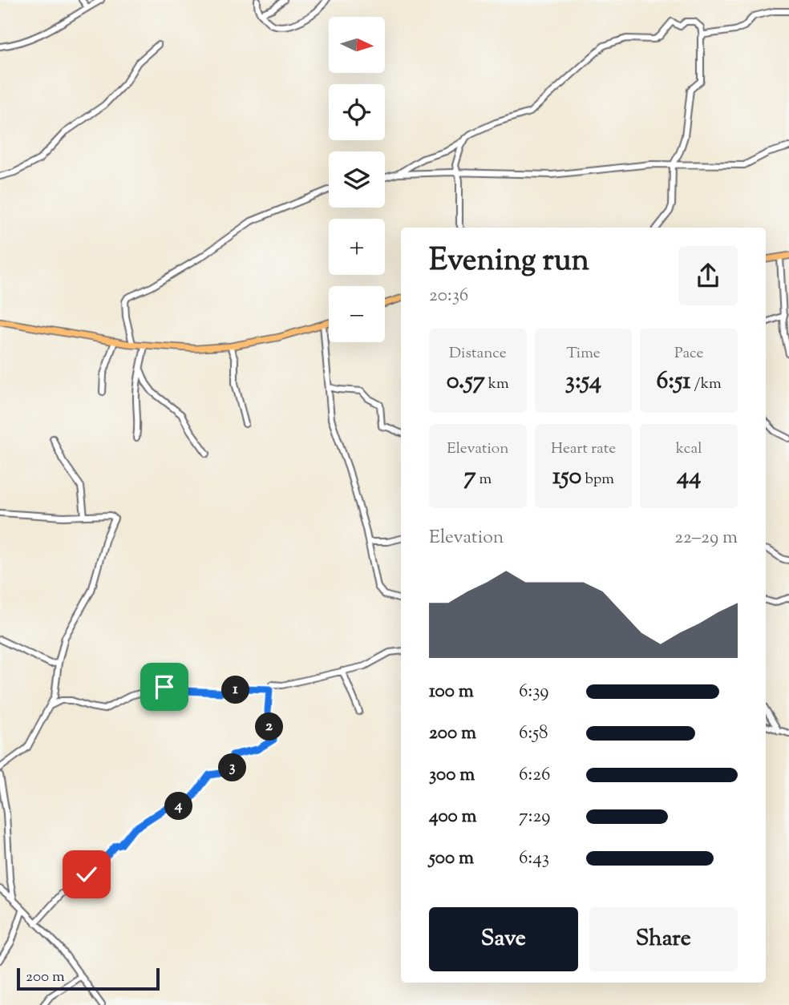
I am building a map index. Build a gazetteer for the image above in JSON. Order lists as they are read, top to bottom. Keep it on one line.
{"scale_bar":"200 m","north":"right","page":{"map_buttons":["+","−"],"heading":["Evening run","20:36"],"stats":[["Distance","0.57 km"],["Time","3:54"],["Pace","6:51 /km"],["Elevation","7 m"],["Heart rate","150 bpm"],["kcal","44"]],"chart":["Elevation","22–29 m"],"list":[{"name":"100 m","note":"6:39"},{"name":"200 m","note":"6:58"},{"name":"300 m","note":"6:26"},{"name":"400 m","note":"7:29"},{"name":"500 m","note":"6:43"}],"pins":["1","2","3","4"],"buttons":["Save","Share"],"scale":"200 m"}}
